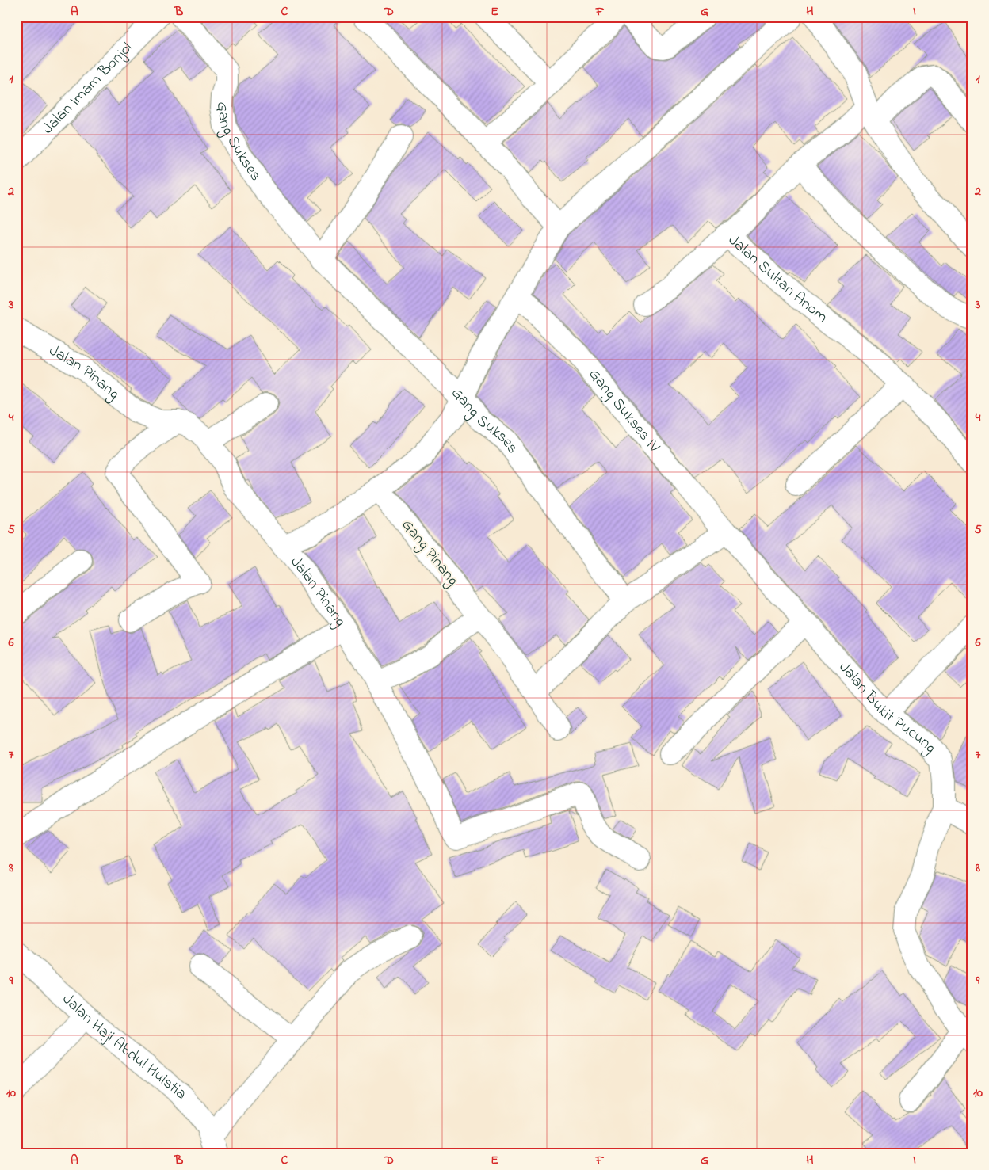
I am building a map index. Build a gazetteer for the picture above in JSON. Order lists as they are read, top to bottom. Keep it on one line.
{"streets":{"main road":["Jalan Imam Bonjol","Gang Sukses","Jalan Sultan Anom","Jalan Pinang","Gang Sukses IV","Gang Pinang","Jalan Bukit Pucung","Jalan Haji Abdul Huistia"]},"crossings":[["Gang Sukses IV","Jalan Bukit Pucung"]],"grid":{"columns":["A","B","C","D","E","F","G","H","I"],"rows":["1","2","3","4","5","6","7","8","9","10"]}}
